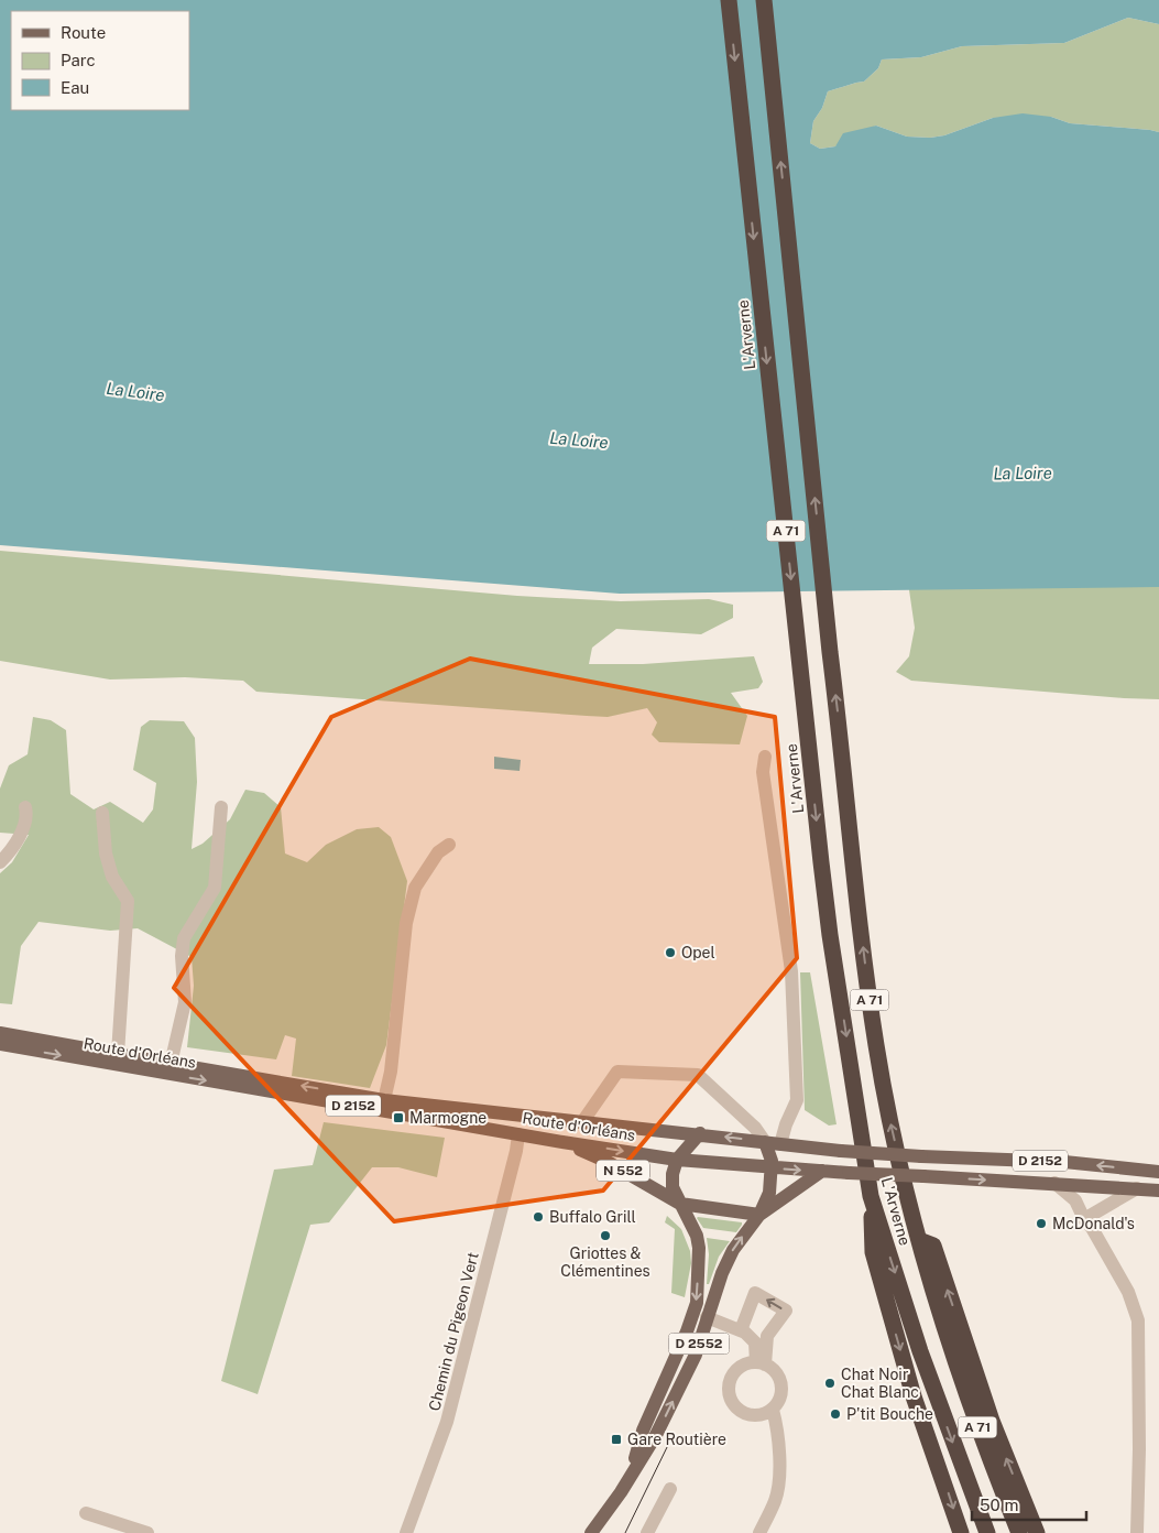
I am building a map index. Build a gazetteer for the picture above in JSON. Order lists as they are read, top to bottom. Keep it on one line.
{"streets":{"highway":["L'Arverne","A 71"],"main road":["Route d'Orléans","D 2152","N 552","D 2552"],"street":["Chemin du Pigeon Vert"]},"crossings":[["Route d'Orléans","N 552"],["Route d'Orléans","Chemin du Pigeon Vert"],["N 552","D 2552"]],"water":["La Loire"],"places":{"other":["Opel","Buffalo Grill","McDonald's","Griottes & Clémentines","Chat Noir Chat Blanc","P'tit Bouche"],"transit":["Marmogne","Gare Routière"]},"legend":["Route","Parc","Eau"],"scale_bar":"50 m"}
